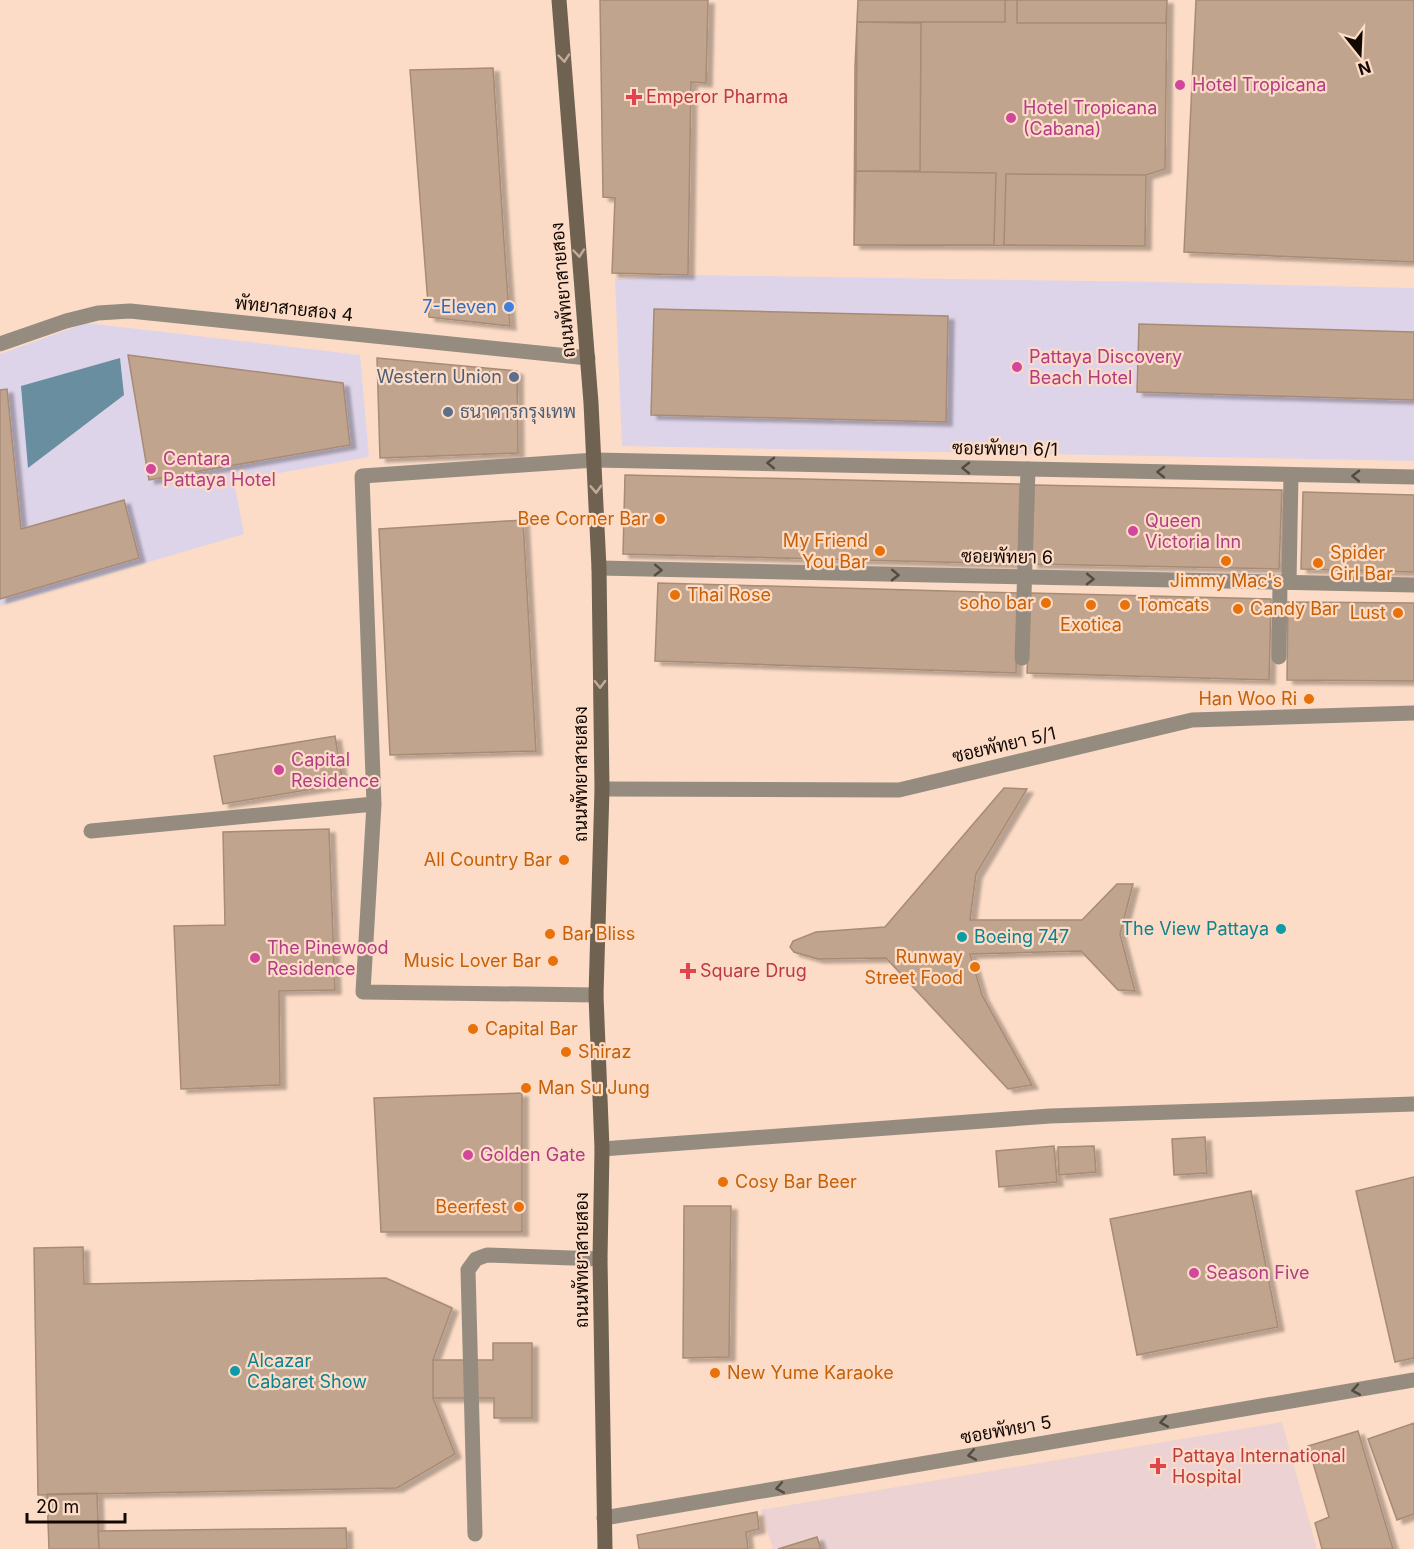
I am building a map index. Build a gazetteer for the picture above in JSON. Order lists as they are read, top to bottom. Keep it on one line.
{"streets":{"main road":["ถนนพัทยาสายสอง"],"street":["พัทยาสายสอง 4","ซอยพัทยา 6/1","ซอยพัทยา 6","ซอยพัทยา 5/1","ซอยพัทยา 5"]},"crossings":[["ถนนพัทยาสายสอง","พัทยาสายสอง 4"],["ถนนพัทยาสายสอง","ซอยพัทยา 6/1"],["ถนนพัทยาสายสอง","ซอยพัทยา 6"],["ถนนพัทยาสายสอง","ซอยพัทยา 5/1"],["ถนนพัทยาสายสอง","ซอยพัทยา 5"]],"one_way":["ถนนพัทยาสายสอง","ซอยพัทยา 6/1","ซอยพัทยา 6","ซอยพัทยา 5"],"places":{"other":["Hotel Tropicana","Hotel Tropicana (Cabana)","7-Eleven","Pattaya Discovery Beach Hotel","Western Union","ธนาคารกรุงเทพ","Centara Pattaya Hotel","Bee Corner Bar","Queen Victoria Inn","My Friend You Bar","Jimmy Mac's","Spider Girl Bar","Thai Rose","soho bar","Exotica","Tomcats","Candy Bar","Lust","Han Woo Ri","Capital Residence","All Country Bar","The View Pattaya","Bar Bliss","Boeing 747","The Pinewood Residence","Music Lover Bar","Runway Street Food","Capital Bar","Shiraz","Man Su Jung","Golden Gate","Cosy Bar Beer","Beerfest","Season Five","Alcazar Cabaret Show","New Yume Karaoke"],"health":["Emperor Pharma","Square Drug","Pattaya International Hospital"]},"scale_bar":"20 m","north":"bottom"}
